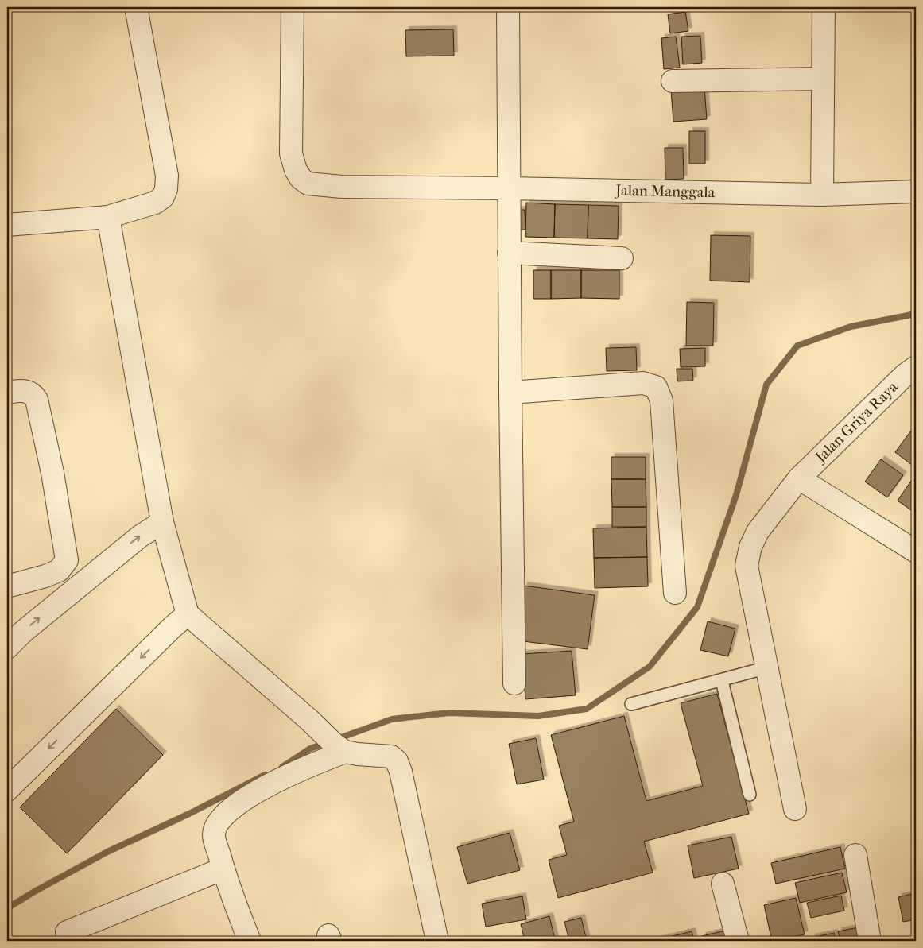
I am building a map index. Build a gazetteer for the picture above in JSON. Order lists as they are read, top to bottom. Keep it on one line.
{"streets":{"street":["Jalan Manggala","Jalan Griya Raya"]}}
